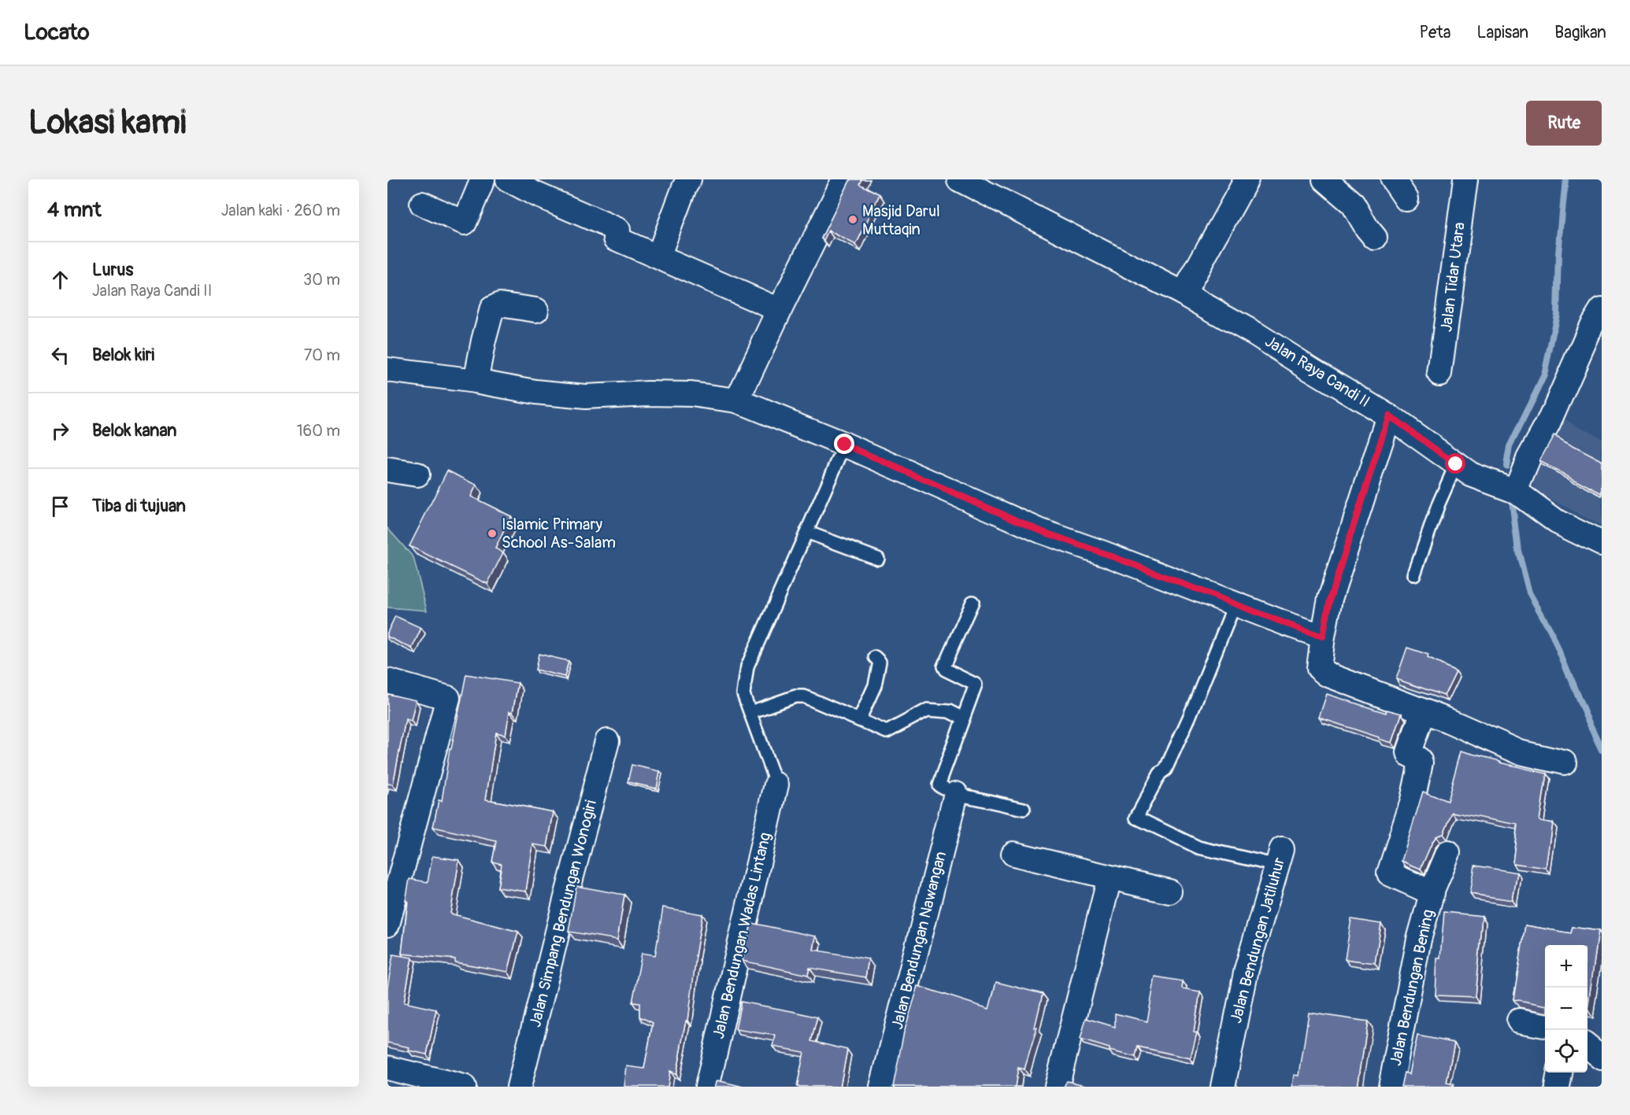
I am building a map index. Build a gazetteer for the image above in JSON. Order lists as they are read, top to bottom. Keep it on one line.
{"streets":{"street":["Jalan Tidar Utara","Jalan Raya Candi II","Jalan Simpang Bendungan Wonogiri","Jalan Bendungan Wadas Lintang","Jalan Bendungan Nawangan","Jalan Bendungan Jatiluhur","Jalan Bendungan Bening"]},"places":["Masjid Darul Muttaqin","Islamic Primary School As-Salam"],"page":{"header":"Locato","nav":["Peta","Lapisan","Bagikan"],"buttons":"Rute","title":"Lokasi kami","heading":["4 mnt","Jalan kaki · 260 m"],"list":[["Lurus","Jalan Raya Candi II","30 m"],["Belok kiri","70 m"],["Belok kanan","160 m"],"Tiba di tujuan"],"map_buttons":["+","−"]}}
